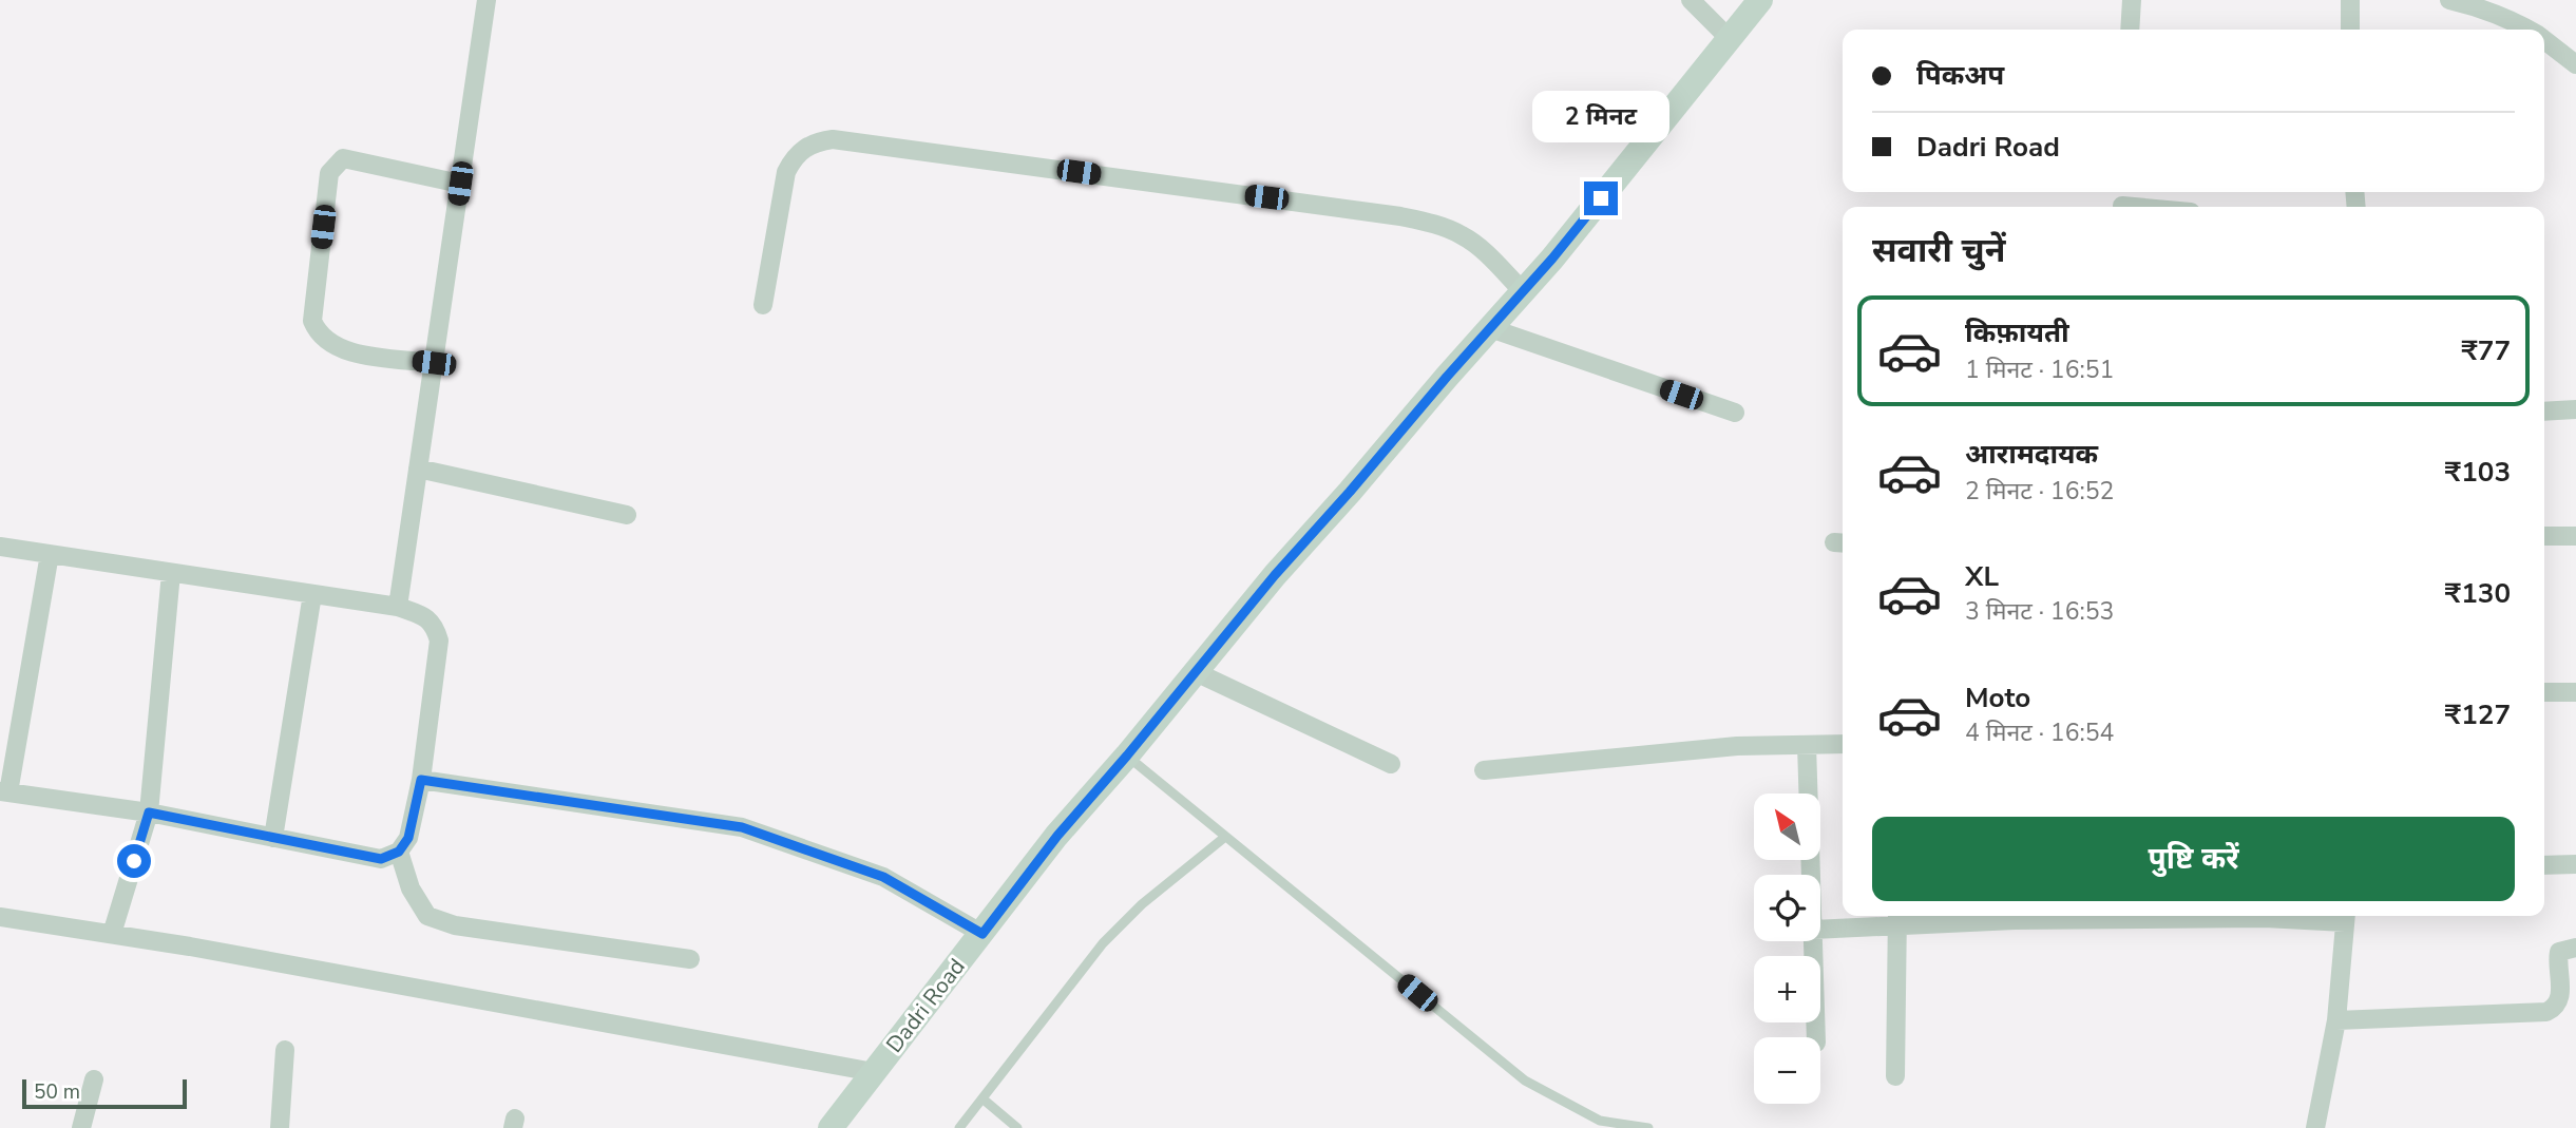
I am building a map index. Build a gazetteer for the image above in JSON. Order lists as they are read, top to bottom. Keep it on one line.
{"streets":{"main road":["Dadri Road"]},"scale_bar":"50 m","north":"top left","page":{"banner":["पिकअप","Dadri Road"],"bubble":"2 मिनट","heading":"सवारी चुनें","list":[{"name":"किफ़ायती","note":"1 मिनट · 16:51","value":"₹77"},{"name":"आरामदायक","note":"2 मिनट · 16:52","value":"₹103"},{"name":"XL","note":"3 मिनट · 16:53","value":"₹130"},{"name":"Moto","note":"4 मिनट · 16:54","value":"₹127"}],"map_buttons":["+","−"],"buttons":"पुष्टि करें","scale":"50 m"}}
